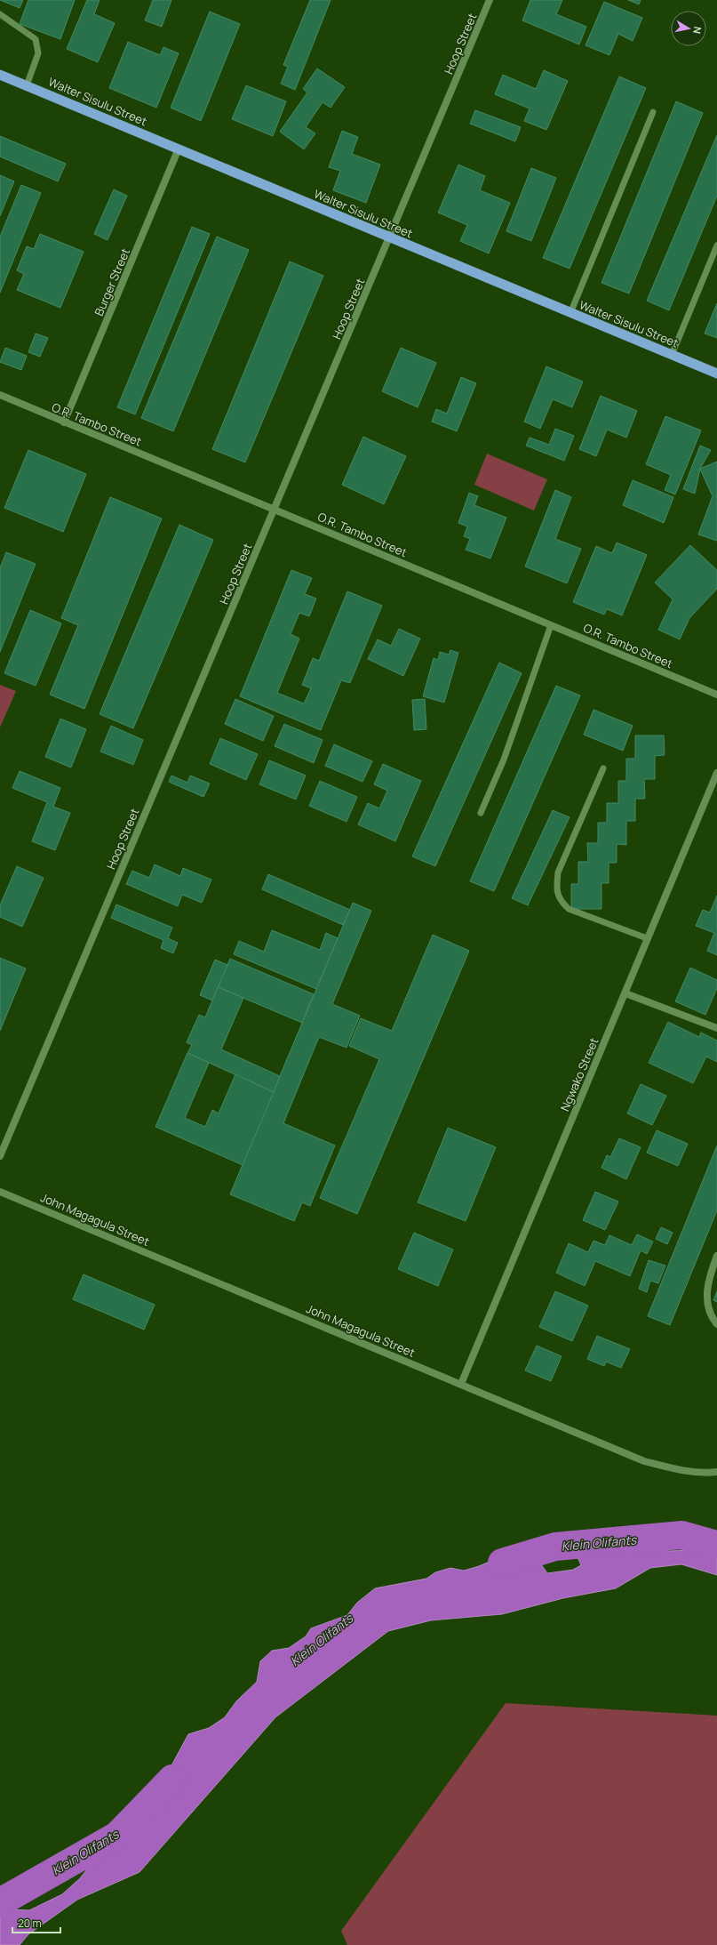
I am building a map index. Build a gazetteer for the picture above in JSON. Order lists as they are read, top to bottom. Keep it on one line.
{"streets":{"highway":["Walter Sisulu Street"],"street":["Hoop Street","Burger Street","O.R. Tambo Street","Ngwako Street","John Magagula Street"]},"crossings":[["Hoop Street","Walter Sisulu Street"],["Hoop Street","O.R. Tambo Street"],["Walter Sisulu Street","Burger Street"],["Burger Street","O.R. Tambo Street"],["Ngwako Street","John Magagula Street"]],"water":["Klein Olifants"],"scale_bar":"20 m","north":"right"}
